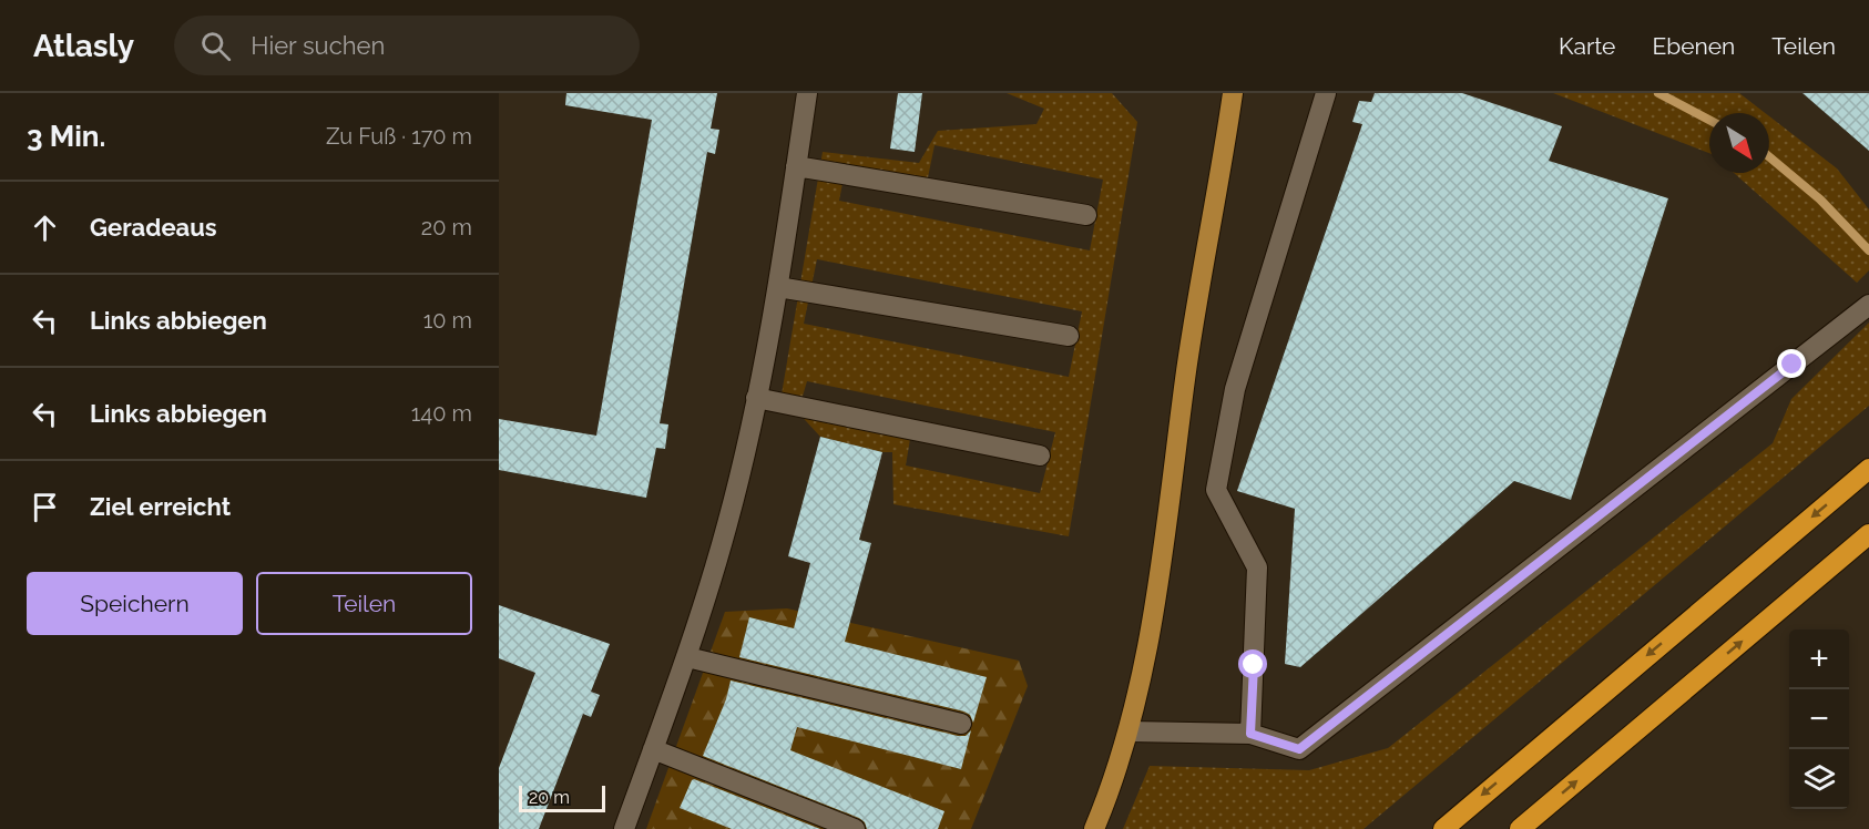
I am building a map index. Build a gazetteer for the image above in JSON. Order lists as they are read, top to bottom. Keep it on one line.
{"scale_bar":"20 m","north":"bottom right","page":{"header":"Atlasly","search":"Hier suchen","nav":["Karte","Ebenen","Teilen"],"heading":["3 Min.","Zu Fuß · 170 m"],"list":[["Geradeaus","20 m"],["Links abbiegen","10 m"],["Links abbiegen","140 m"],"Ziel erreicht"],"buttons":["Speichern","Teilen"],"map_buttons":["+","−"],"scale":"20 m"}}
